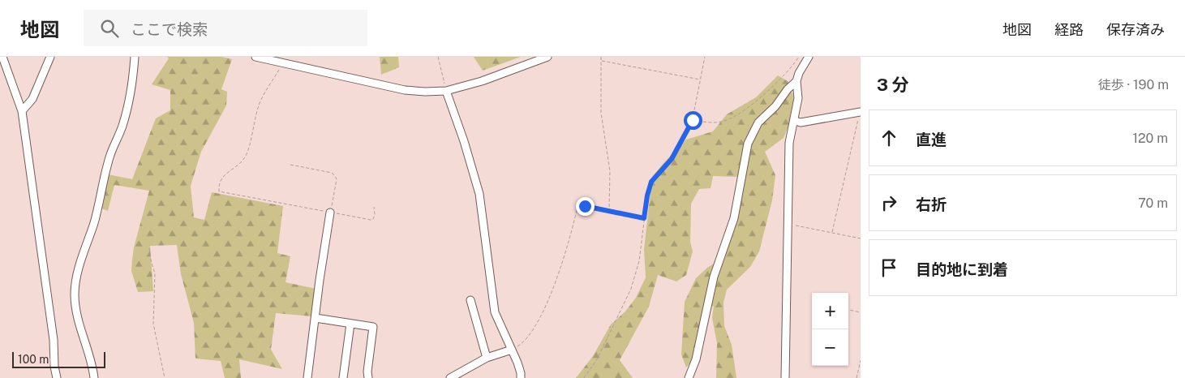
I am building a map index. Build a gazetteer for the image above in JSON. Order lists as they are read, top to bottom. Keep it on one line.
{"scale_bar":"100 m","page":{"header":"地図","search":"ここで検索","nav":["地図","経路","保存済み"],"heading":["3 分","徒歩 · 190 m"],"list":[["直進","120 m"],["右折","70 m"],"目的地に到着"],"map_buttons":["+","−"],"scale":"100 m"}}
